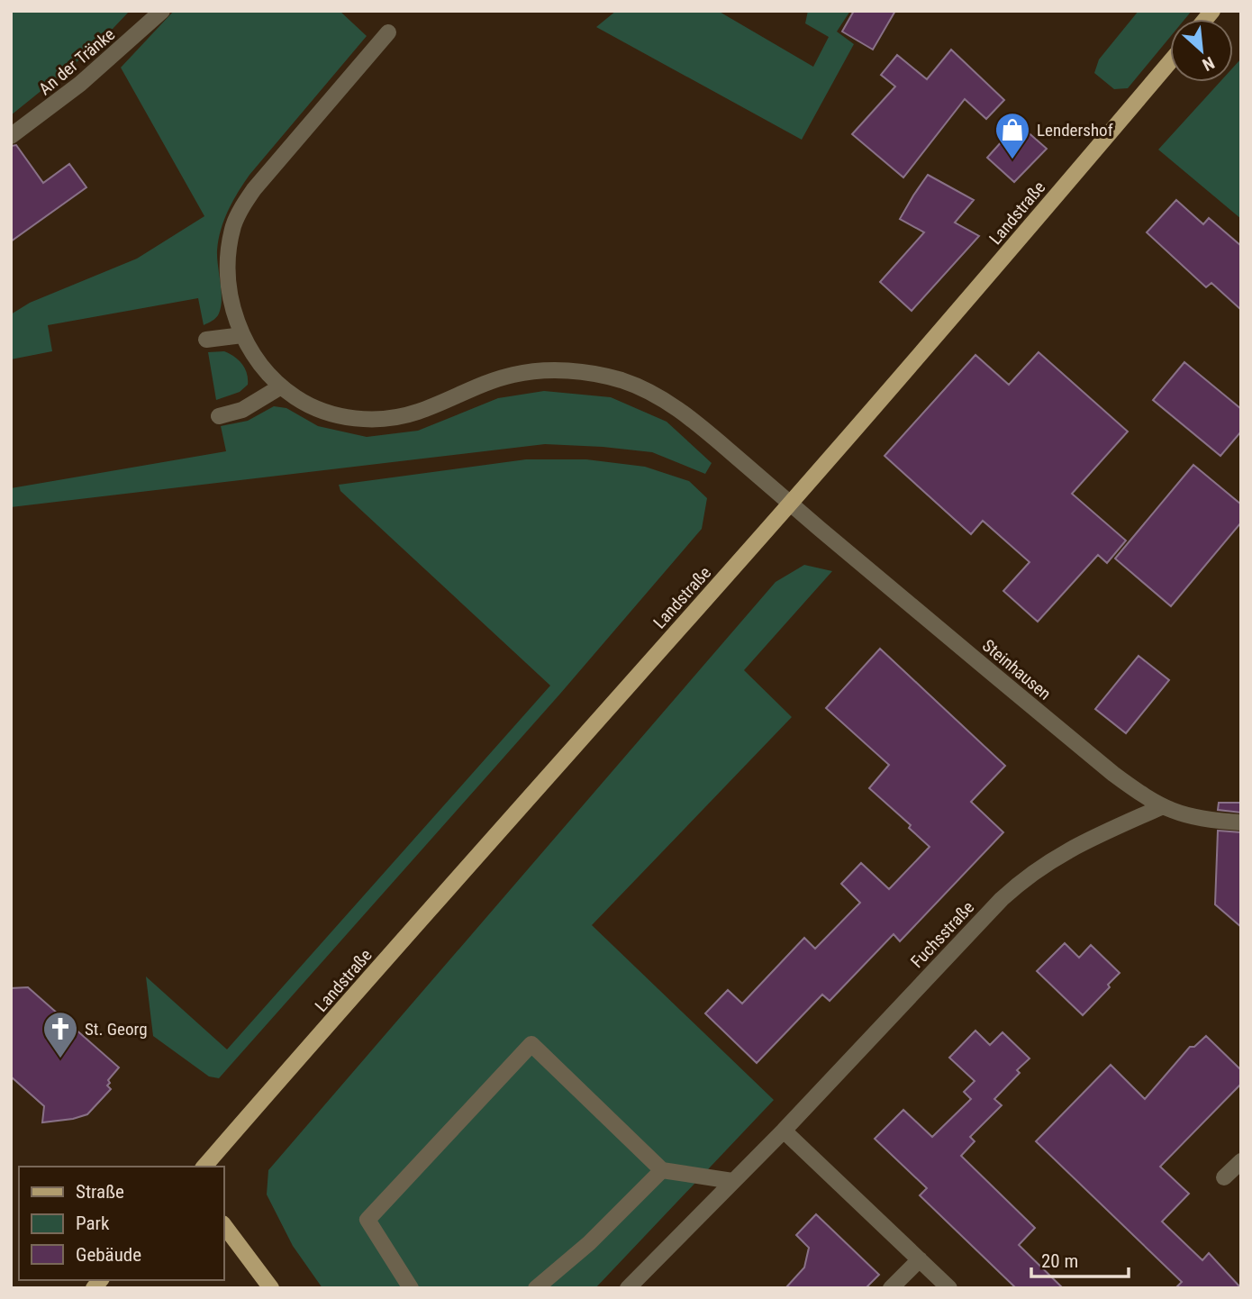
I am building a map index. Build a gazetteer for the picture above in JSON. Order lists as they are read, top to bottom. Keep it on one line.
{"streets":{"main road":["Landstraße"],"street":["An der Tränke","Steinhausen","Fuchsstraße"]},"crossings":[["Landstraße","Steinhausen"],["Steinhausen","Fuchsstraße"]],"places":{"shop":["Lendershof"],"church":["St. Georg"]},"legend":["Straße","Park","Gebäude"],"scale_bar":"20 m","north":"bottom right"}
